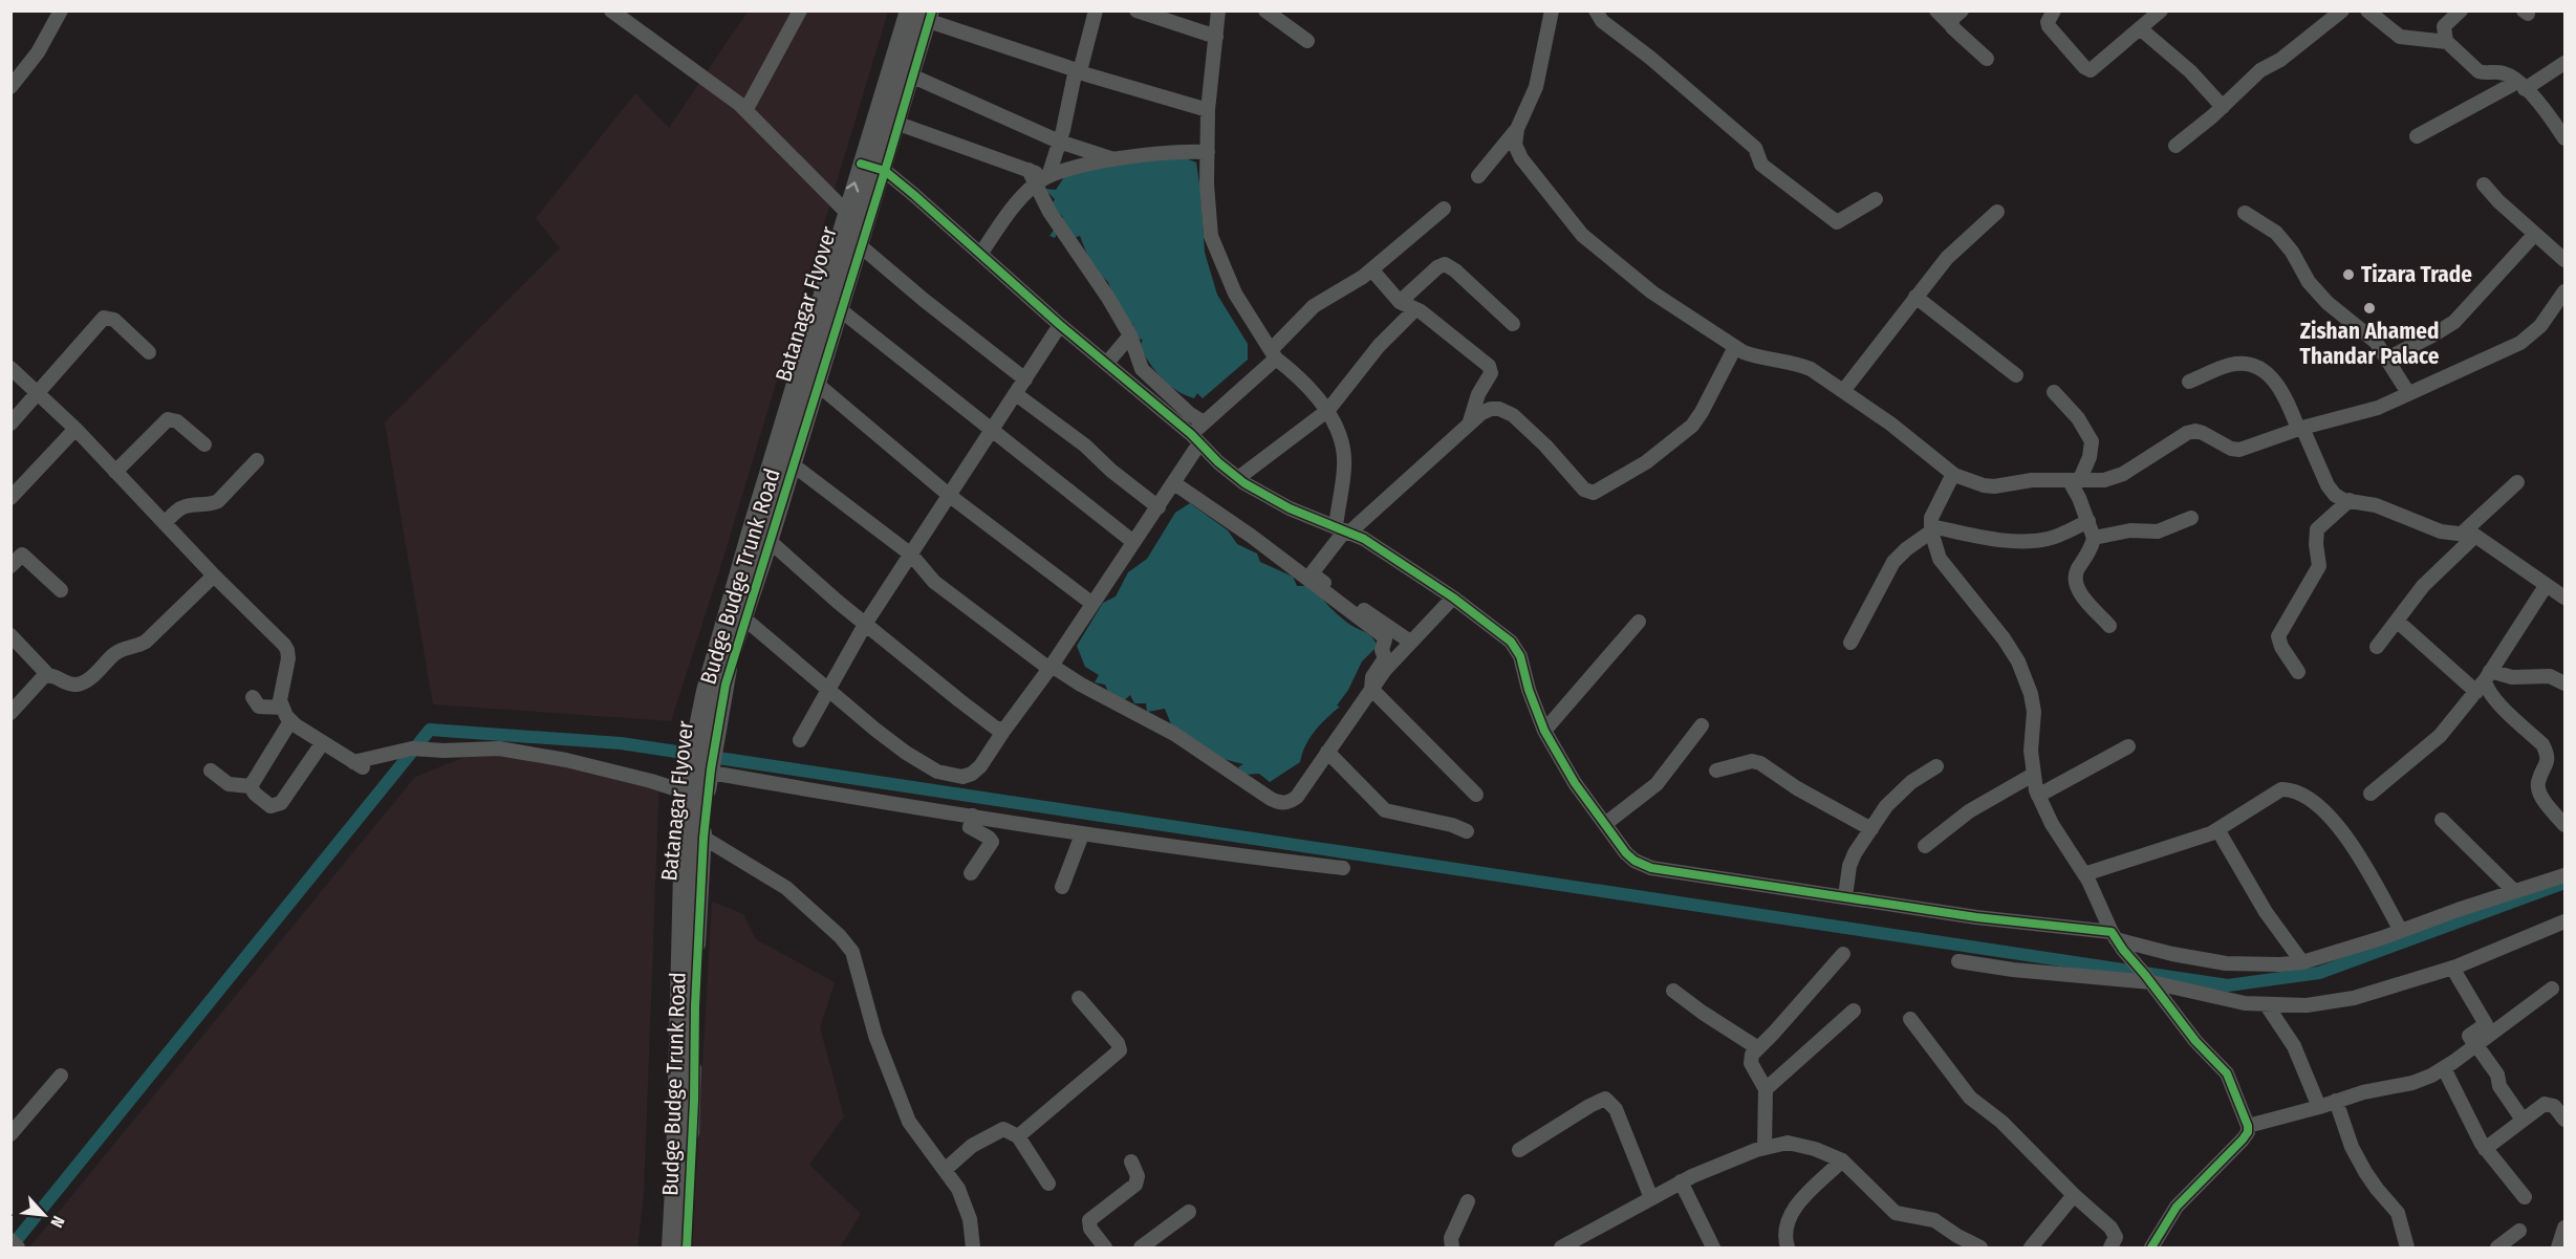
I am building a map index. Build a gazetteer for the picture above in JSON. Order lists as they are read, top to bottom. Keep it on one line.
{"streets":{"main road":["Batanagar Flyover"],"street":["Budge Budge Trunk Road"]},"crossings":[["Batanagar Flyover","Budge Budge Trunk Road"]],"places":["Tizara Trade","Zishan Ahamed Thandar Palace"],"north":"bottom right"}
